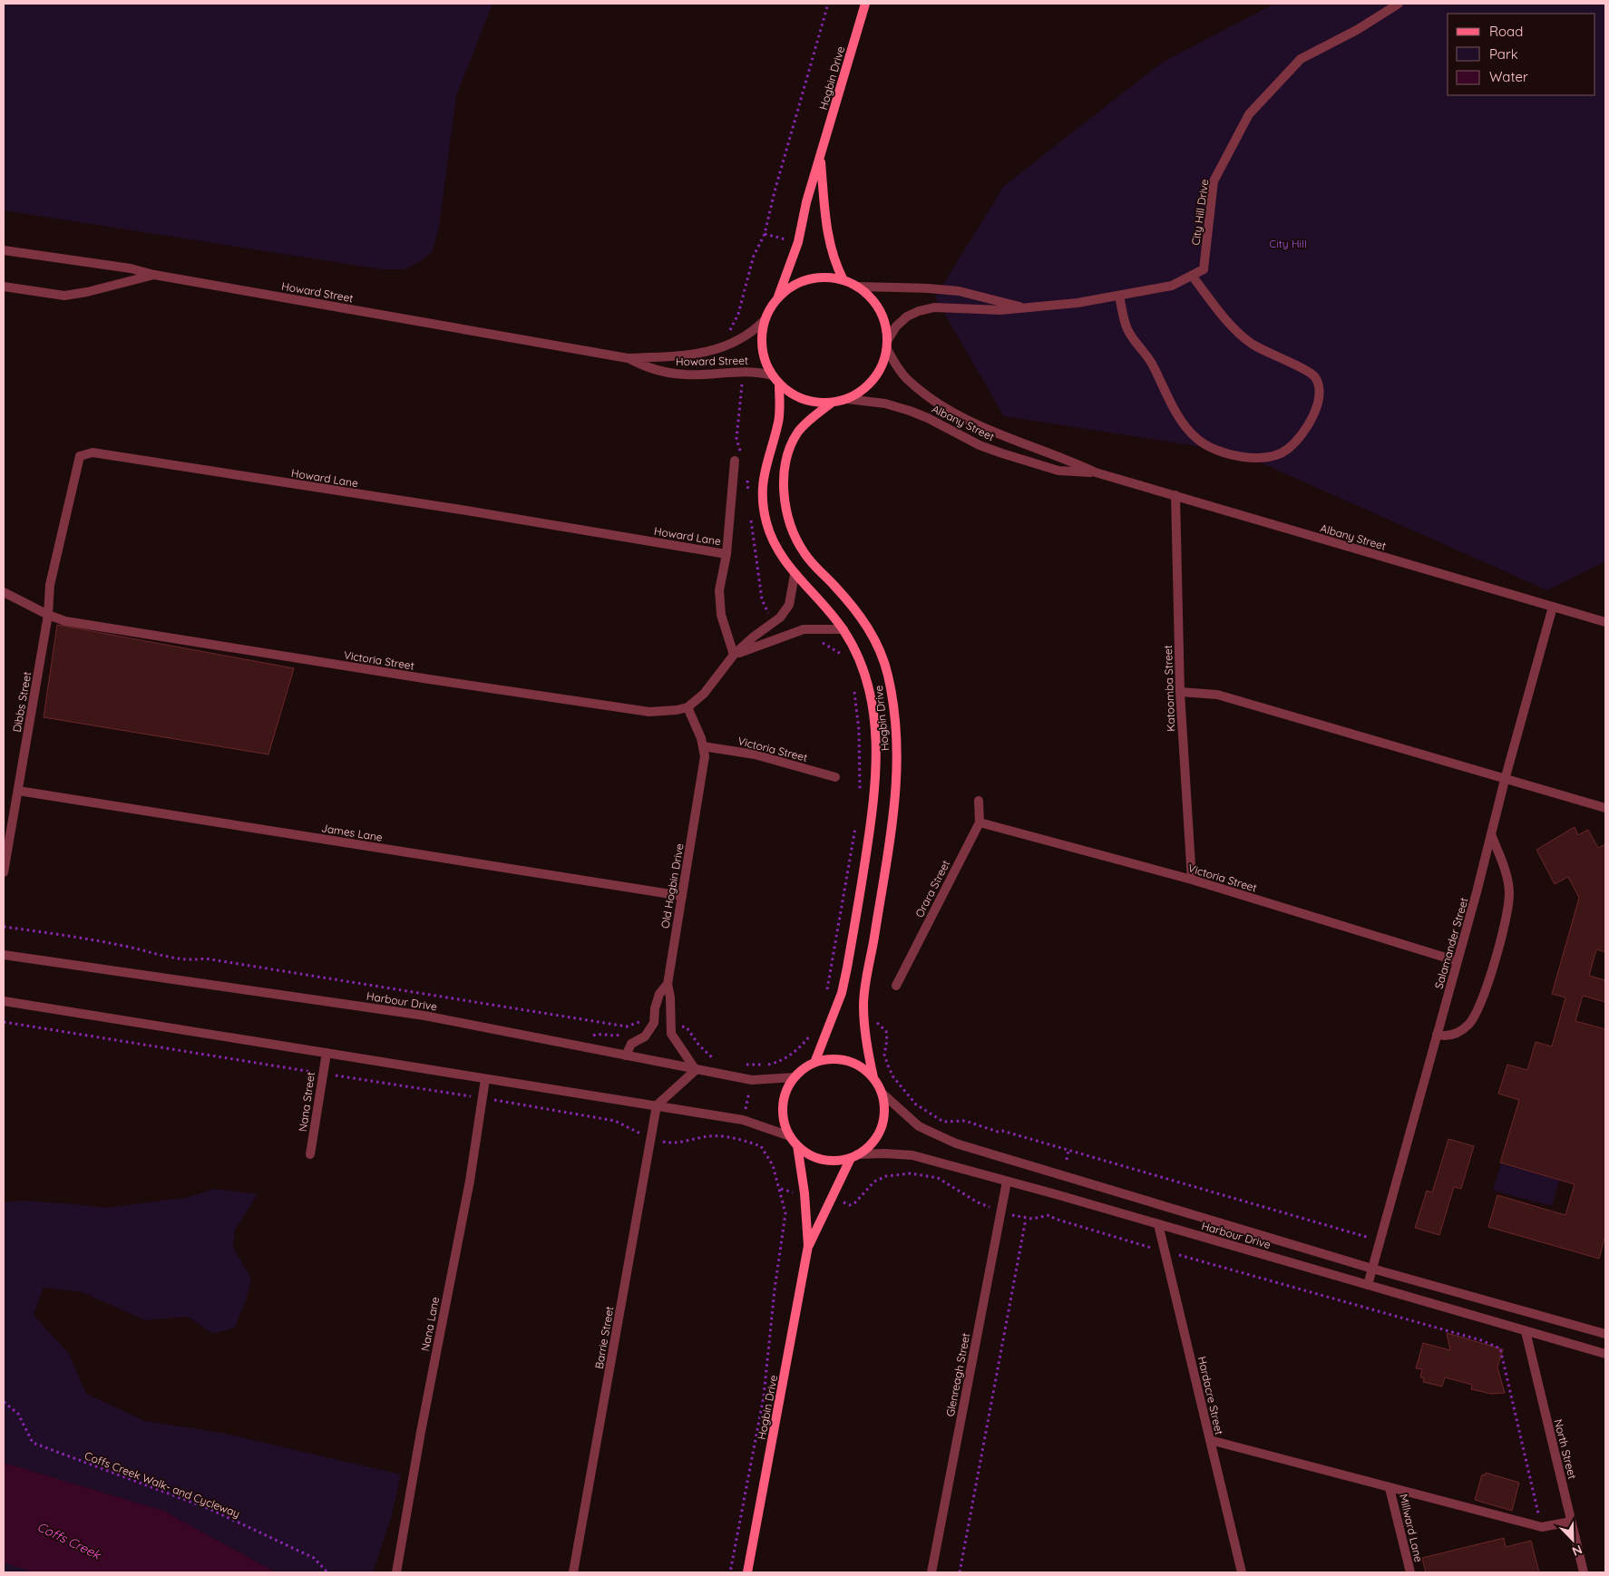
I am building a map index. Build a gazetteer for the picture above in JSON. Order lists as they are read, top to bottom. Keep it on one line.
{"streets":{"main road":["Hogbin Drive"],"street":["City Hill Drive","Howard Street","Albany Street","Howard Lane","Victoria Street","Katoomba Street","Dibbs Street","James Lane","Old Hogbin Drive","Orara Street","Salamander Street","Harbour Drive","Nana Street","Nana Lane","Barrie Street","Glenreagh Street","Hardacre Street","North Street","Millward Lane"],"path":["Coffs Creek Walk- and Cycleway"]},"crossings":[["Hogbin Drive","City Hill Drive"],["Hogbin Drive","Howard Street"],["Hogbin Drive","Albany Street"],["Hogbin Drive","Harbour Drive"],["City Hill Drive","Howard Street"],["City Hill Drive","Albany Street"],["Howard Street","Albany Street"],["Albany Street","Katoomba Street"],["Albany Street","Salamander Street"],["Howard Lane","Victoria Street"],["Howard Lane","Dibbs Street"],["Victoria Street","Katoomba Street"],["Victoria Street","Dibbs Street"],["Victoria Street","Old Hogbin Drive"],["Victoria Street","Orara Street"],["Victoria Street","Salamander Street"],["Dibbs Street","James Lane"],["James Lane","Old Hogbin Drive"],["Old Hogbin Drive","Harbour Drive"],["Salamander Street","Harbour Drive"],["Harbour Drive","Glenreagh Street"],["Harbour Drive","Hardacre Street"],["Harbour Drive","North Street"]],"water":["Coffs Creek"],"parks":["City Hill"],"legend":["Road","Park","Water"],"north":"bottom right"}
